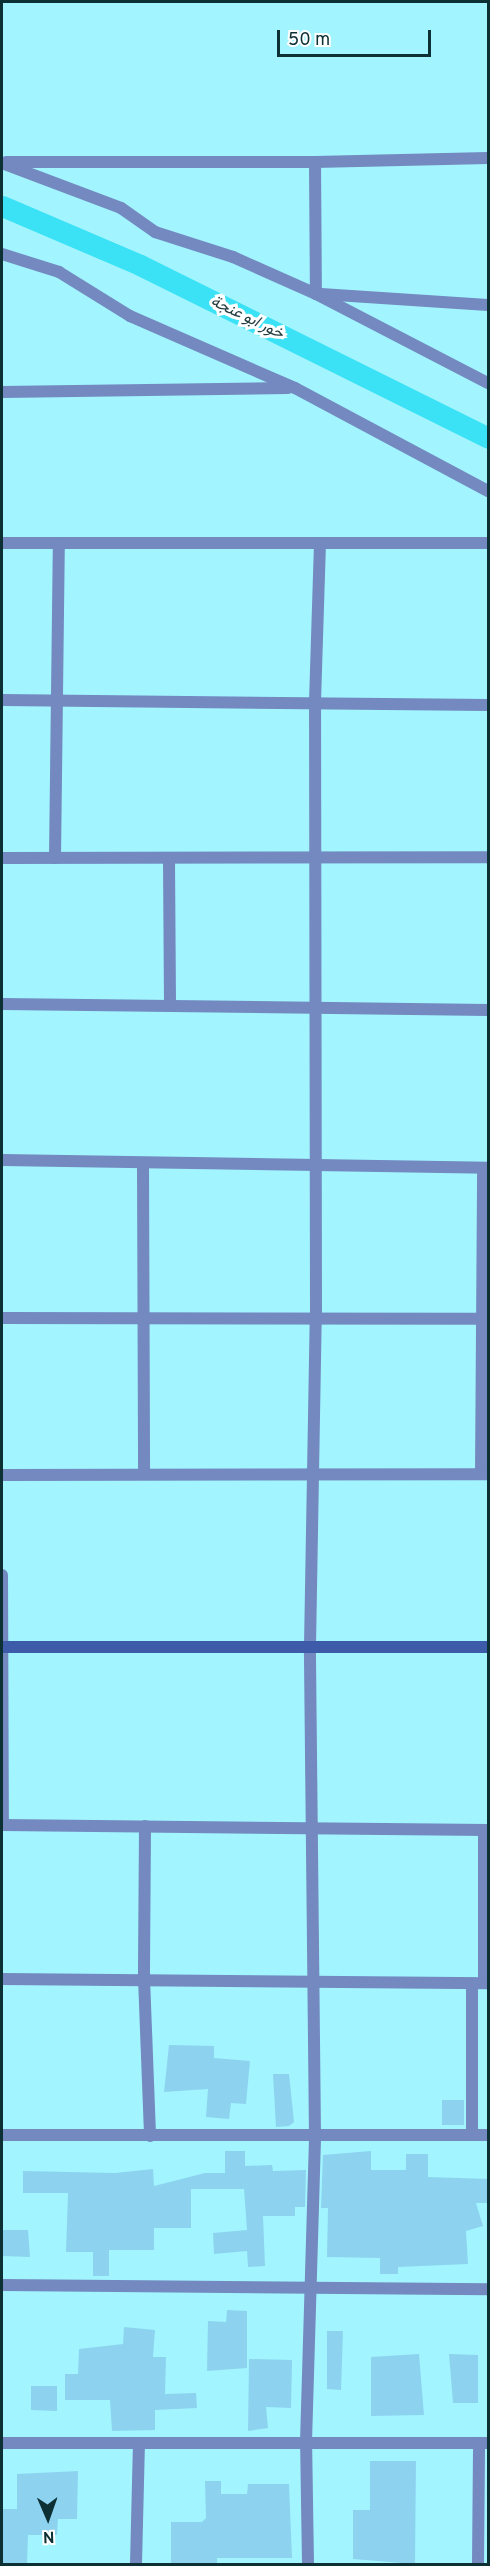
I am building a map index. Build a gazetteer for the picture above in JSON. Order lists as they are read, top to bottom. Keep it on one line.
{"water":["خور ابو عنجة"],"scale_bar":"50 m","north":"bottom"}
